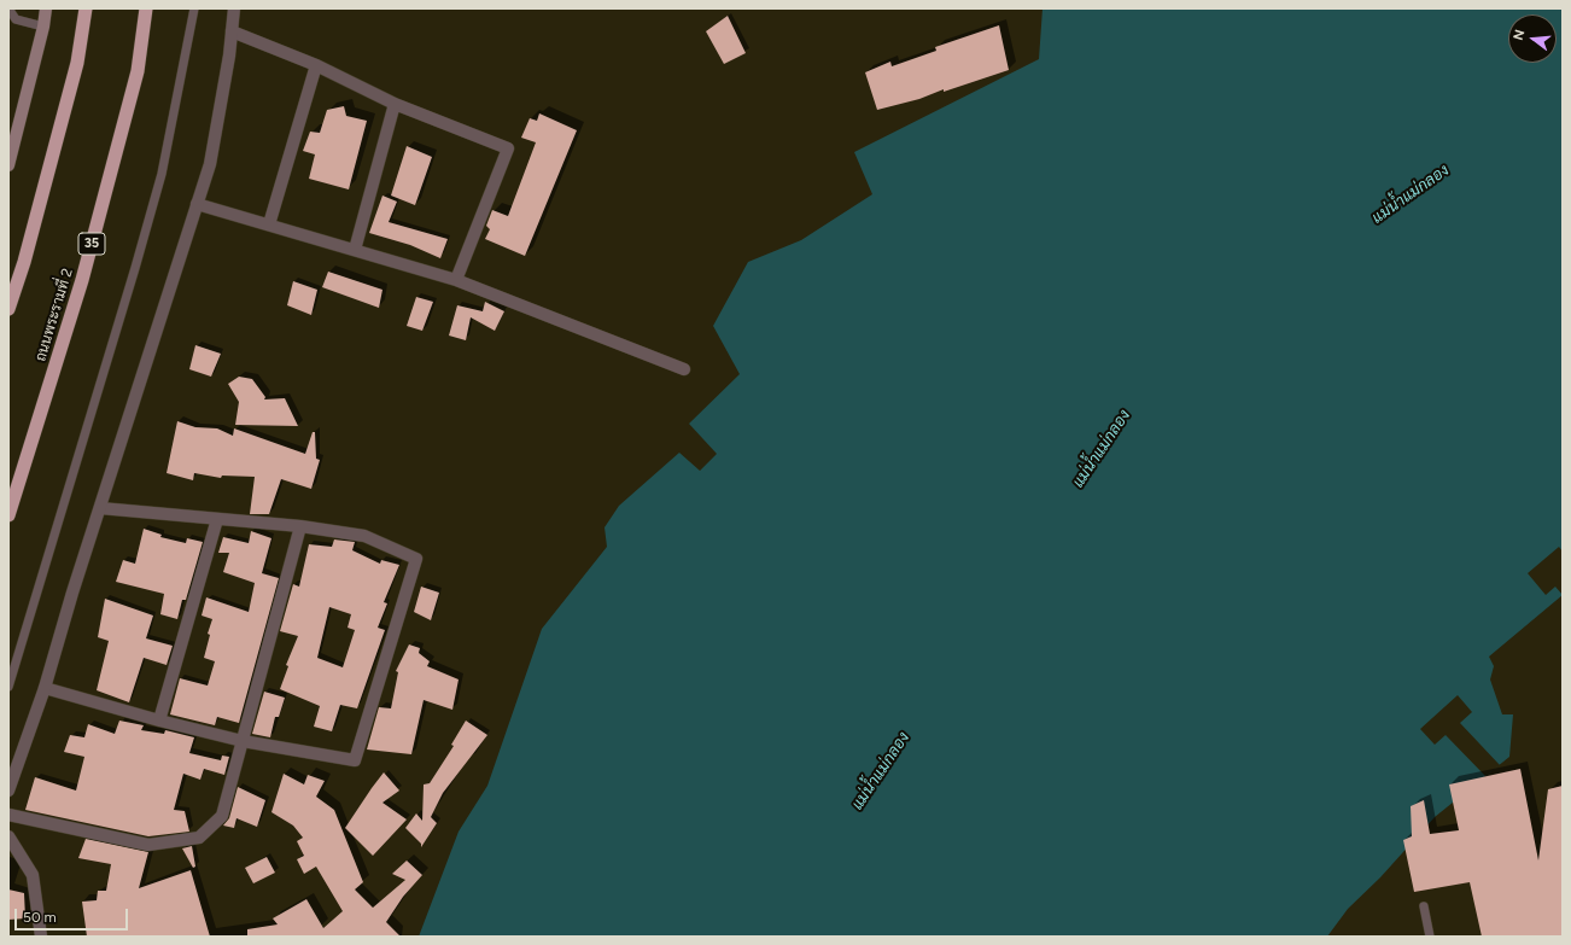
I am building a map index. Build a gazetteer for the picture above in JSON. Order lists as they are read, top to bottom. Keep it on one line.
{"streets":{"highway":["35","ถนนพระรามที่ 2"]},"water":["แม่น้ำแม่กลอง"],"scale_bar":"50 m","north":"left"}
